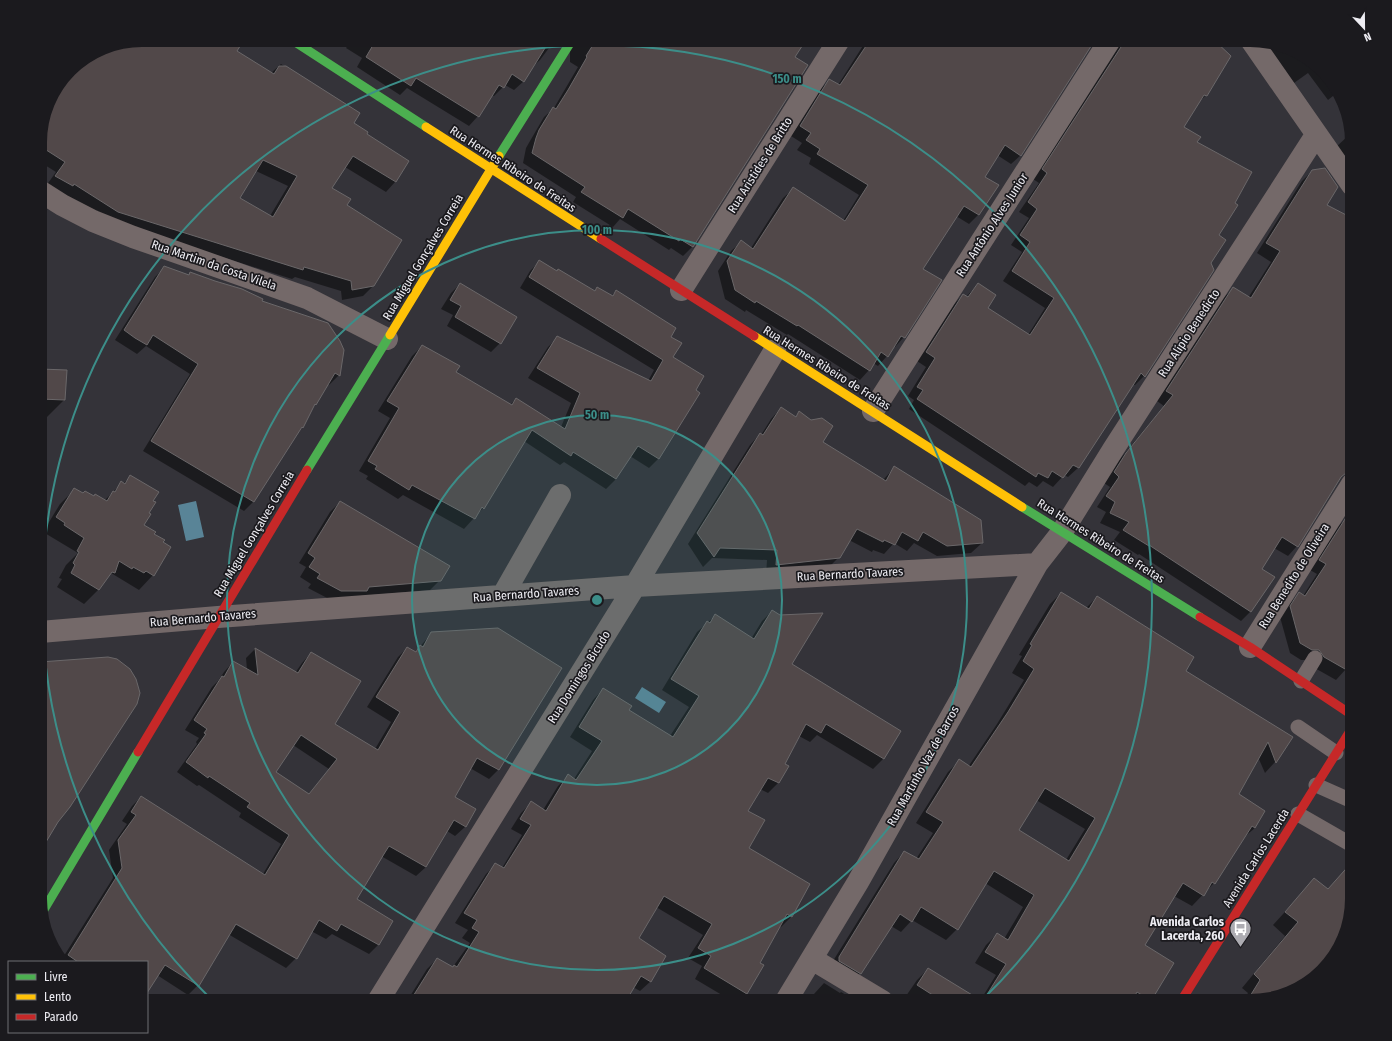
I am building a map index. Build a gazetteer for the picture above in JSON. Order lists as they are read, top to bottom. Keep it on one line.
{"streets":{"street":["Rua Aristides de Britto","Rua Hermes Ribeiro de Freitas","Rua Antônio Alves Junior","Rua Miguel Gonçalves Correia","Rua Martim da Costa Vilela","Rua Alípio Benedicto","Rua Bernardo Tavares","Rua Benedito de Oliveira","Rua Domingos Bicudo","Rua Martinho Vaz de Barros","Avenida Carlos Lacerda"]},"crossings":[["Rua Aristides de Britto","Rua Hermes Ribeiro de Freitas"],["Rua Hermes Ribeiro de Freitas","Rua Antônio Alves Junior"],["Rua Hermes Ribeiro de Freitas","Rua Miguel Gonçalves Correia"],["Rua Hermes Ribeiro de Freitas","Rua Alípio Benedicto"],["Rua Hermes Ribeiro de Freitas","Rua Benedito de Oliveira"],["Rua Hermes Ribeiro de Freitas","Rua Domingos Bicudo"],["Rua Hermes Ribeiro de Freitas","Rua Martinho Vaz de Barros"],["Rua Miguel Gonçalves Correia","Rua Martim da Costa Vilela"],["Rua Miguel Gonçalves Correia","Rua Bernardo Tavares"],["Rua Alípio Benedicto","Rua Martinho Vaz de Barros"],["Rua Bernardo Tavares","Rua Domingos Bicudo"],["Rua Bernardo Tavares","Rua Martinho Vaz de Barros"]],"places":{"bus stop":["Avenida Carlos Lacerda, 260"]},"legend":["Livre","Lento","Parado"],"north":"bottom","rings":["150 m","100 m","50 m"]}
